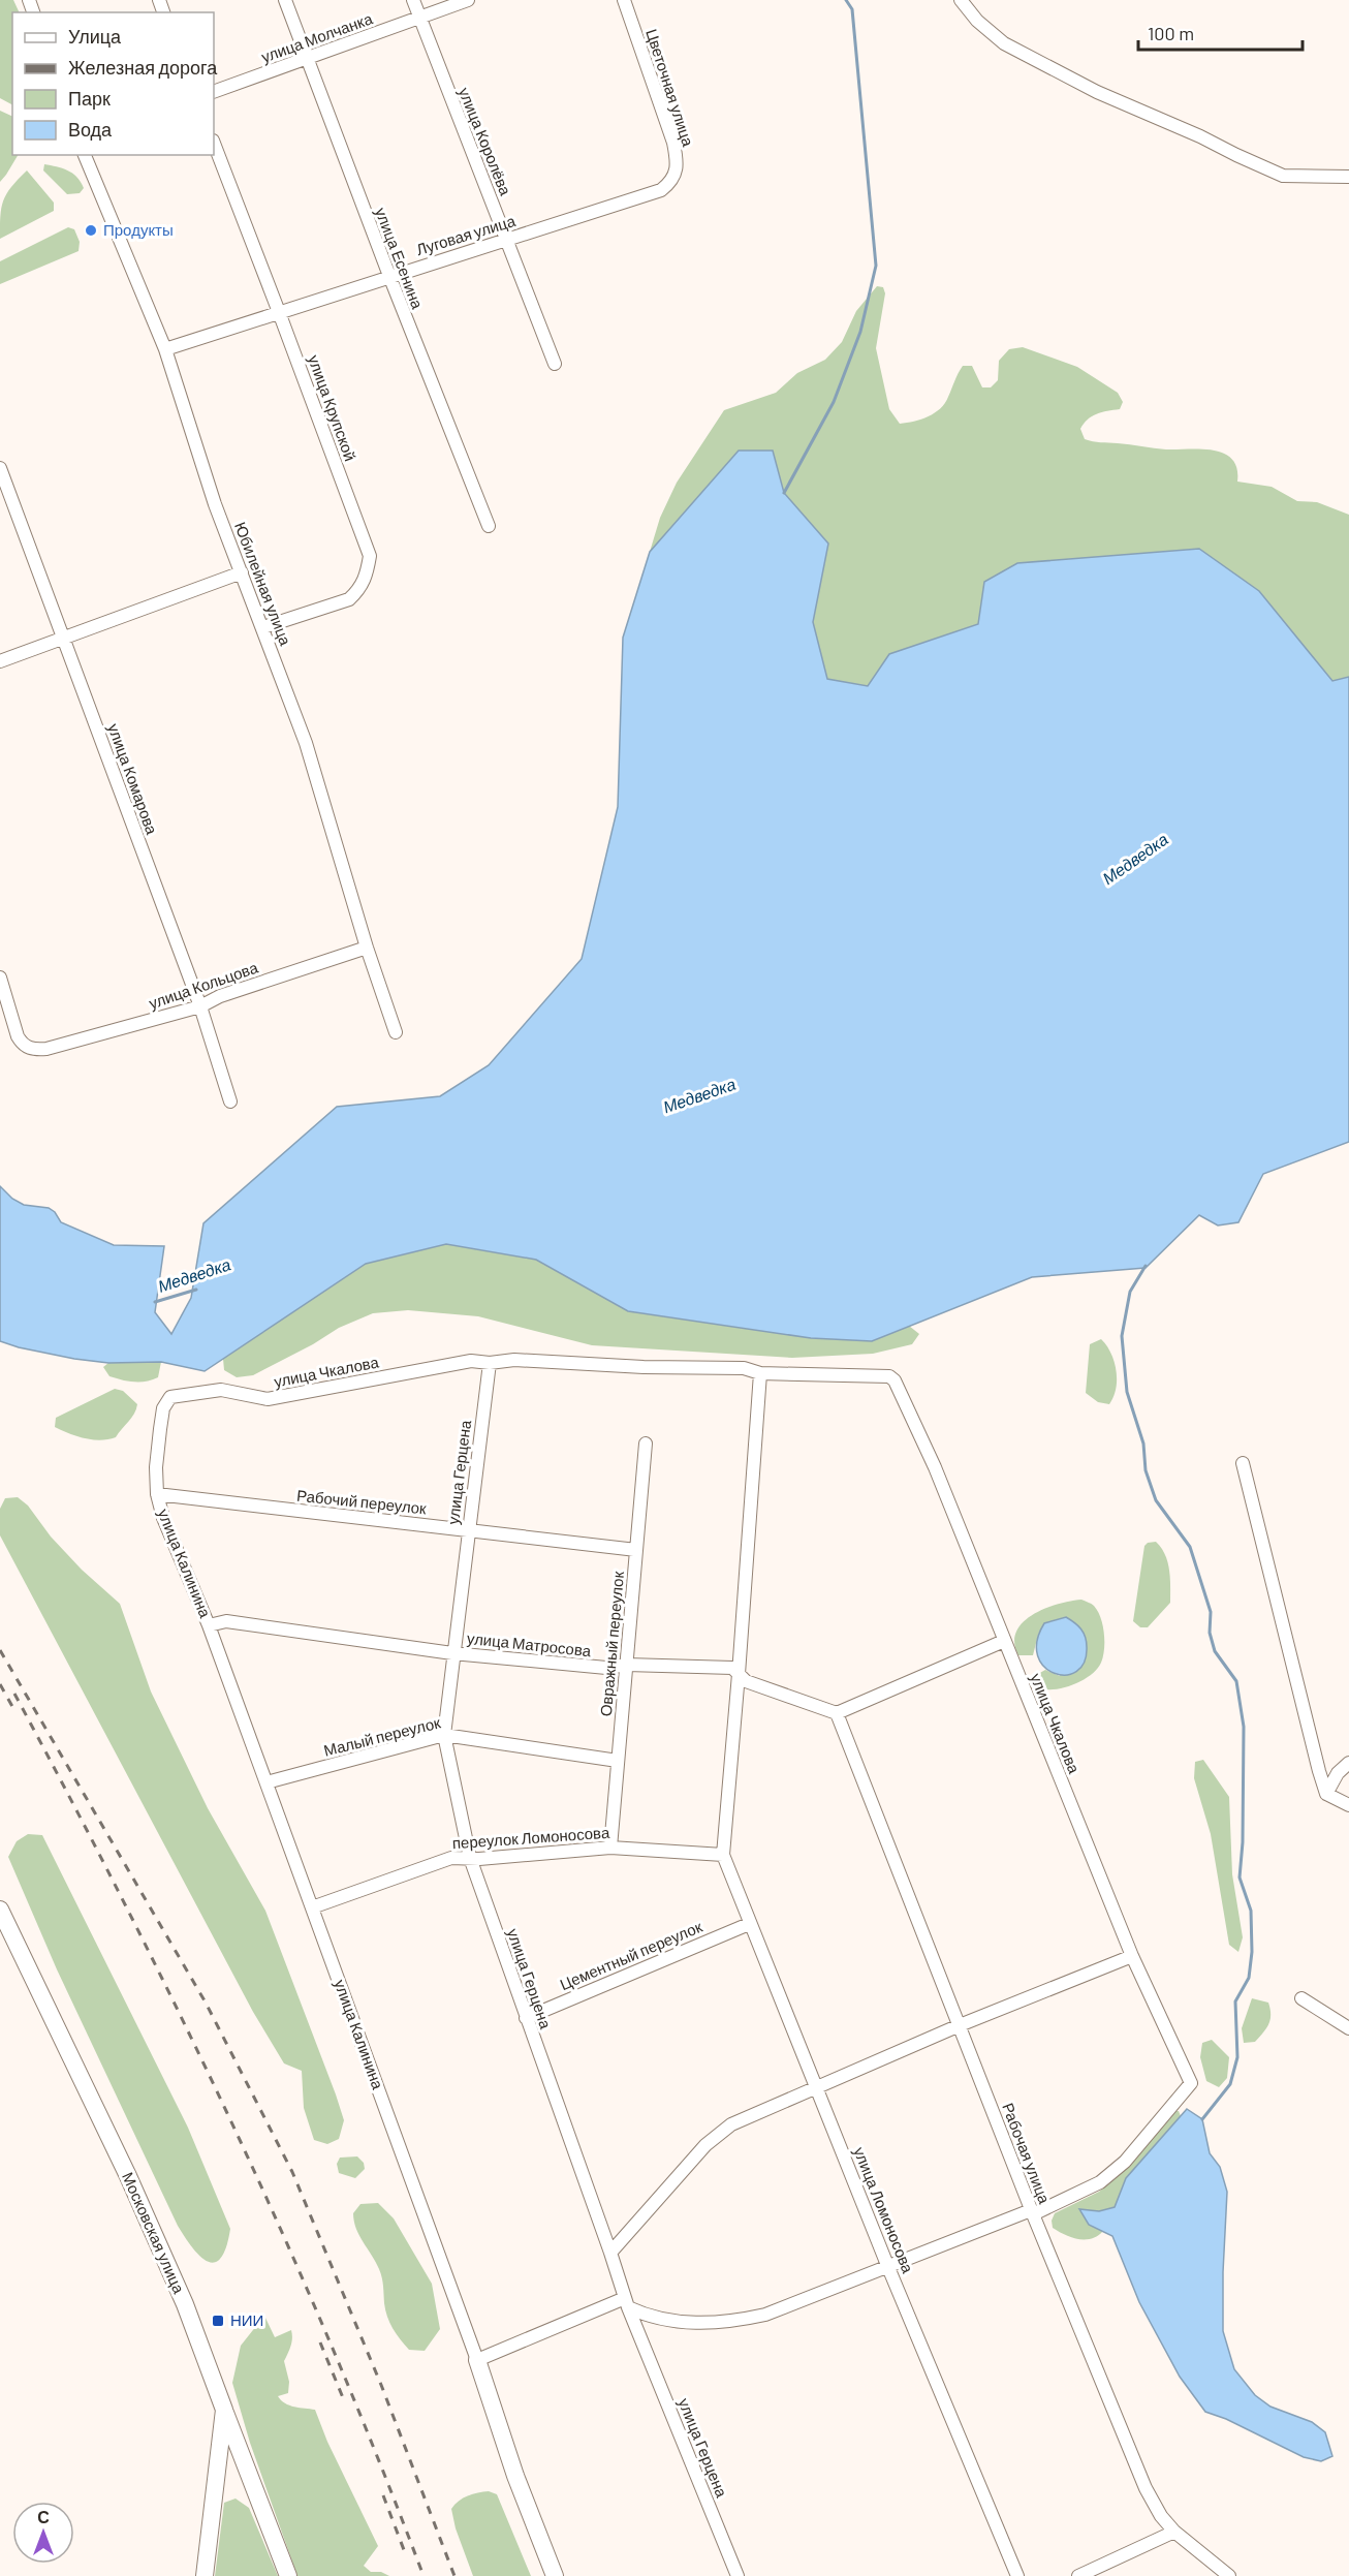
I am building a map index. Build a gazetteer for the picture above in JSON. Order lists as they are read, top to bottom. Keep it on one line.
{"streets":{"street":["улица Молчанка","Цветочная улица","улица Королёва","Луговая улица","улица Есенина","улица Крупской","Юбилейная улица","улица Комарова","улица Кольцова","улица Чкалова","улица Герцена","Рабочий переулок","улица Калинина","Овражный переулок","улица Матросова","Малый переулок","переулок Ломоносова","Цементный переулок","Рабочая улица","улица Ломоносова","Московская улица"]},"crossings":[["улица Молчанка","улица Королёва"],["улица Молчанка","улица Есенина"],["Цветочная улица","Луговая улица"],["улица Королёва","Луговая улица"],["Луговая улица","улица Есенина"],["Луговая улица","улица Крупской"],["Луговая улица","Юбилейная улица"],["улица Крупской","Юбилейная улица"],["Юбилейная улица","улица Кольцова"],["улица Комарова","улица Кольцова"],["улица Чкалова","улица Герцена"],["улица Чкалова","улица Калинина"],["улица Чкалова","Рабочая улица"],["улица Герцена","Рабочий переулок"],["улица Герцена","улица Матросова"],["улица Герцена","Малый переулок"],["улица Герцена","переулок Ломоносова"],["улица Герцена","Цементный переулок"],["Рабочий переулок","улица Калинина"],["Рабочий переулок","Овражный переулок"],["улица Калинина","улица Матросова"],["улица Калинина","Малый переулок"],["улица Калинина","переулок Ломоносова"],["Овражный переулок","улица Матросова"],["Овражный переулок","Малый переулок"],["Овражный переулок","переулок Ломоносова"],["улица Матросова","Рабочая улица"],["переулок Ломоносова","улица Ломоносова"],["Цементный переулок","улица Ломоносова"]],"water":["Медведка"],"places":{"other":["Продукты"],"transit":["НИИ"]},"legend":["Улица","Железная дорога","Парк","Вода"],"scale_bar":"100 m","north":"top"}
